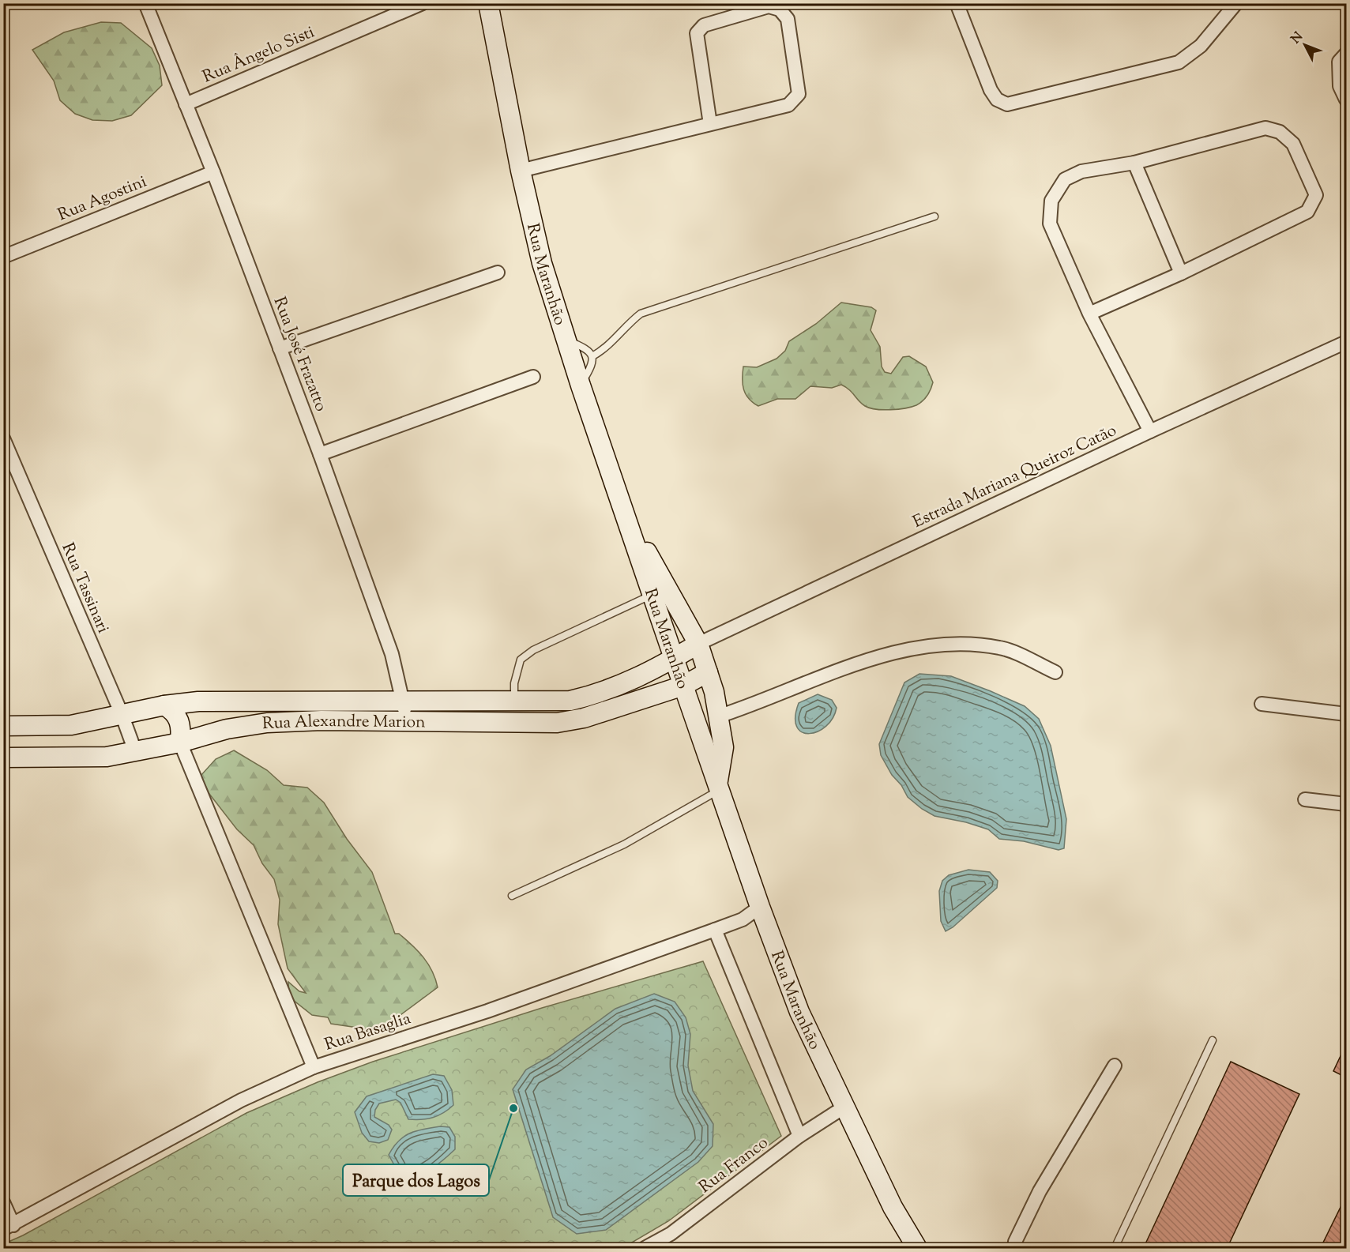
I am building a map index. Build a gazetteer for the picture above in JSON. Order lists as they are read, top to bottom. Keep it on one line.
{"streets":{"main road":["Rua Maranhão","Rua Alexandre Marion"],"street":["Rua Ângelo Sisti","Rua Agostini","Rua José Frazatto","Estrada Mariana Queiroz Catão","Rua Tassinari","Rua Basaglia","Rua Franco"]},"crossings":[["Rua Ângelo Sisti","Rua José Frazatto"],["Rua Agostini","Rua José Frazatto"],["Rua Maranhão","Rua Alexandre Marion"],["Rua Maranhão","Rua Basaglia"],["Rua Maranhão","Rua Franco"],["Rua José Frazatto","Rua Alexandre Marion"],["Estrada Mariana Queiroz Catão","Rua Alexandre Marion"],["Rua Tassinari","Rua Alexandre Marion"]],"places":["Parque dos Lagos"],"north":"top left"}
